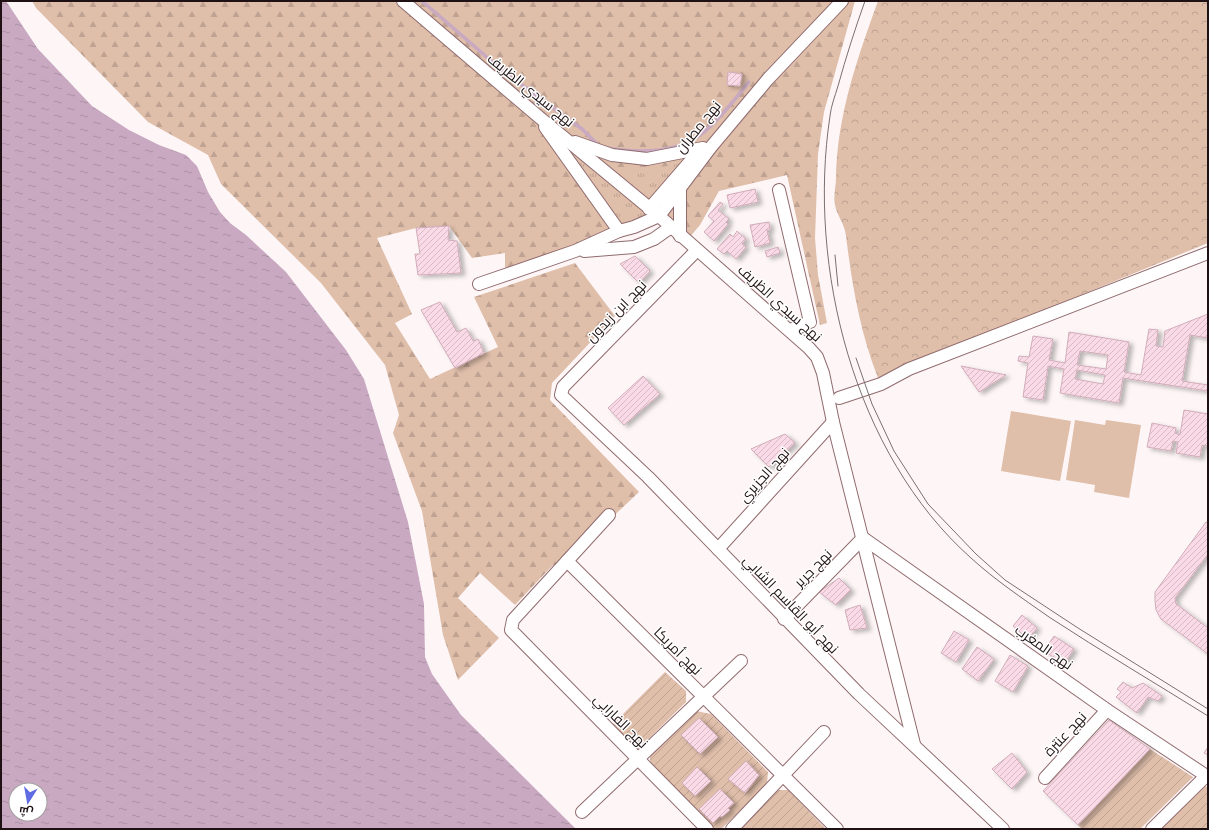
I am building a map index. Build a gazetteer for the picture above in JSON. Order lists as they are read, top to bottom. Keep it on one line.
{"streets":{"street":["نهج سيدي الظريف","نهج مطران","نهج ابن زيدون","نهج الجزيري","نهج جرير","نهج أبو القاسم الشابي","نهج المغرب","نهج أمريكا","نهج الفارابي","نهج عنترة"]},"crossings":[["نهج سيدي الظريف","نهج مطران"],["نهج سيدي الظريف","نهج ابن زيدون"],["نهج سيدي الظريف","نهج الجزيري"],["نهج سيدي الظريف","نهج جرير"],["نهج سيدي الظريف","نهج أبو القاسم الشابي"],["نهج سيدي الظريف","نهج المغرب"],["نهج ابن زيدون","نهج أبو القاسم الشابي"],["نهج الجزيري","نهج أبو القاسم الشابي"],["نهج جرير","نهج أبو القاسم الشابي"],["نهج جرير","نهج المغرب"],["نهج المغرب","نهج عنترة"],["نهج أمريكا","نهج الفارابي"]],"north":"bottom"}
